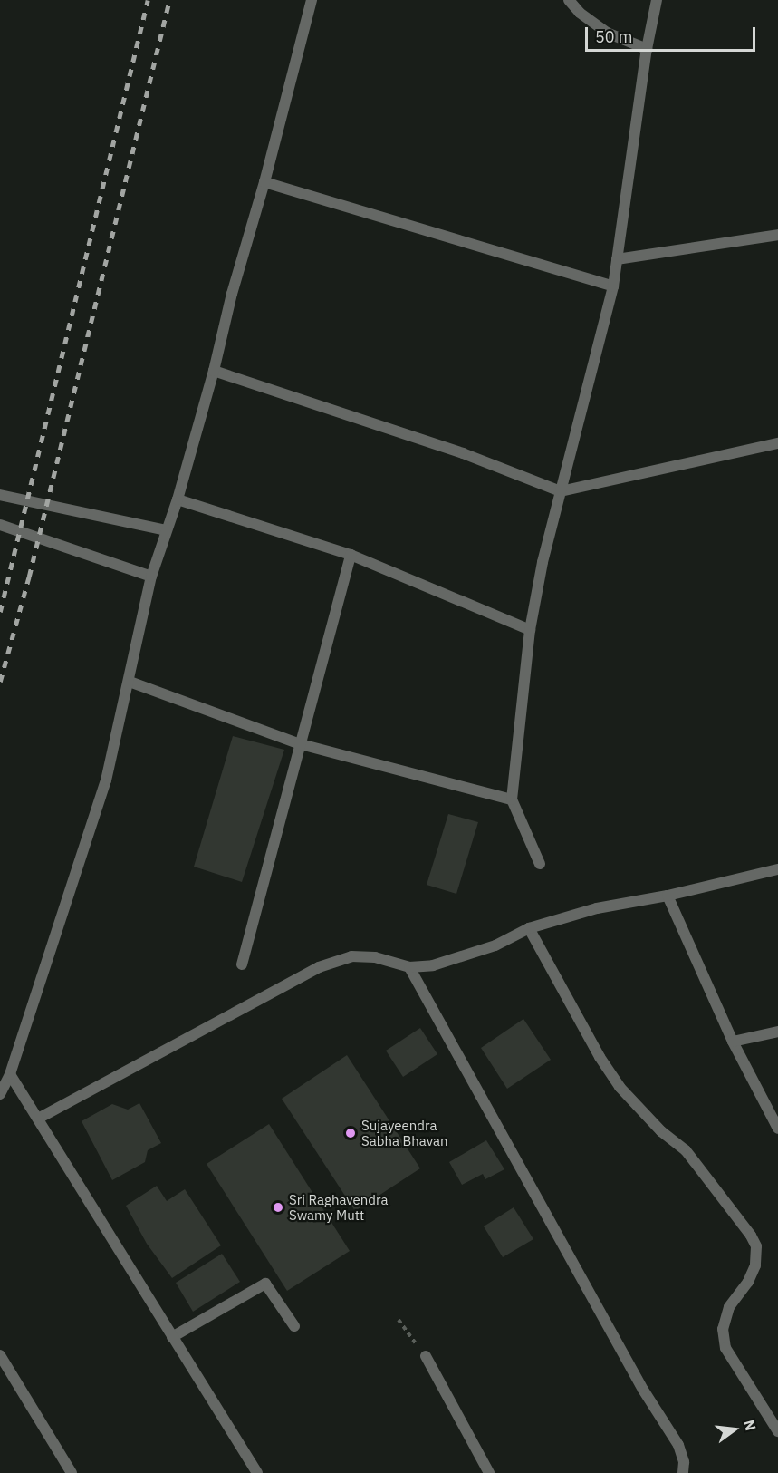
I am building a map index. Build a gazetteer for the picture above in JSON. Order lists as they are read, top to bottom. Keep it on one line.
{"places":["Sujayeendra Sabha Bhavan","Sri Raghavendra Swamy Mutt"],"scale_bar":"50 m","north":"right"}
